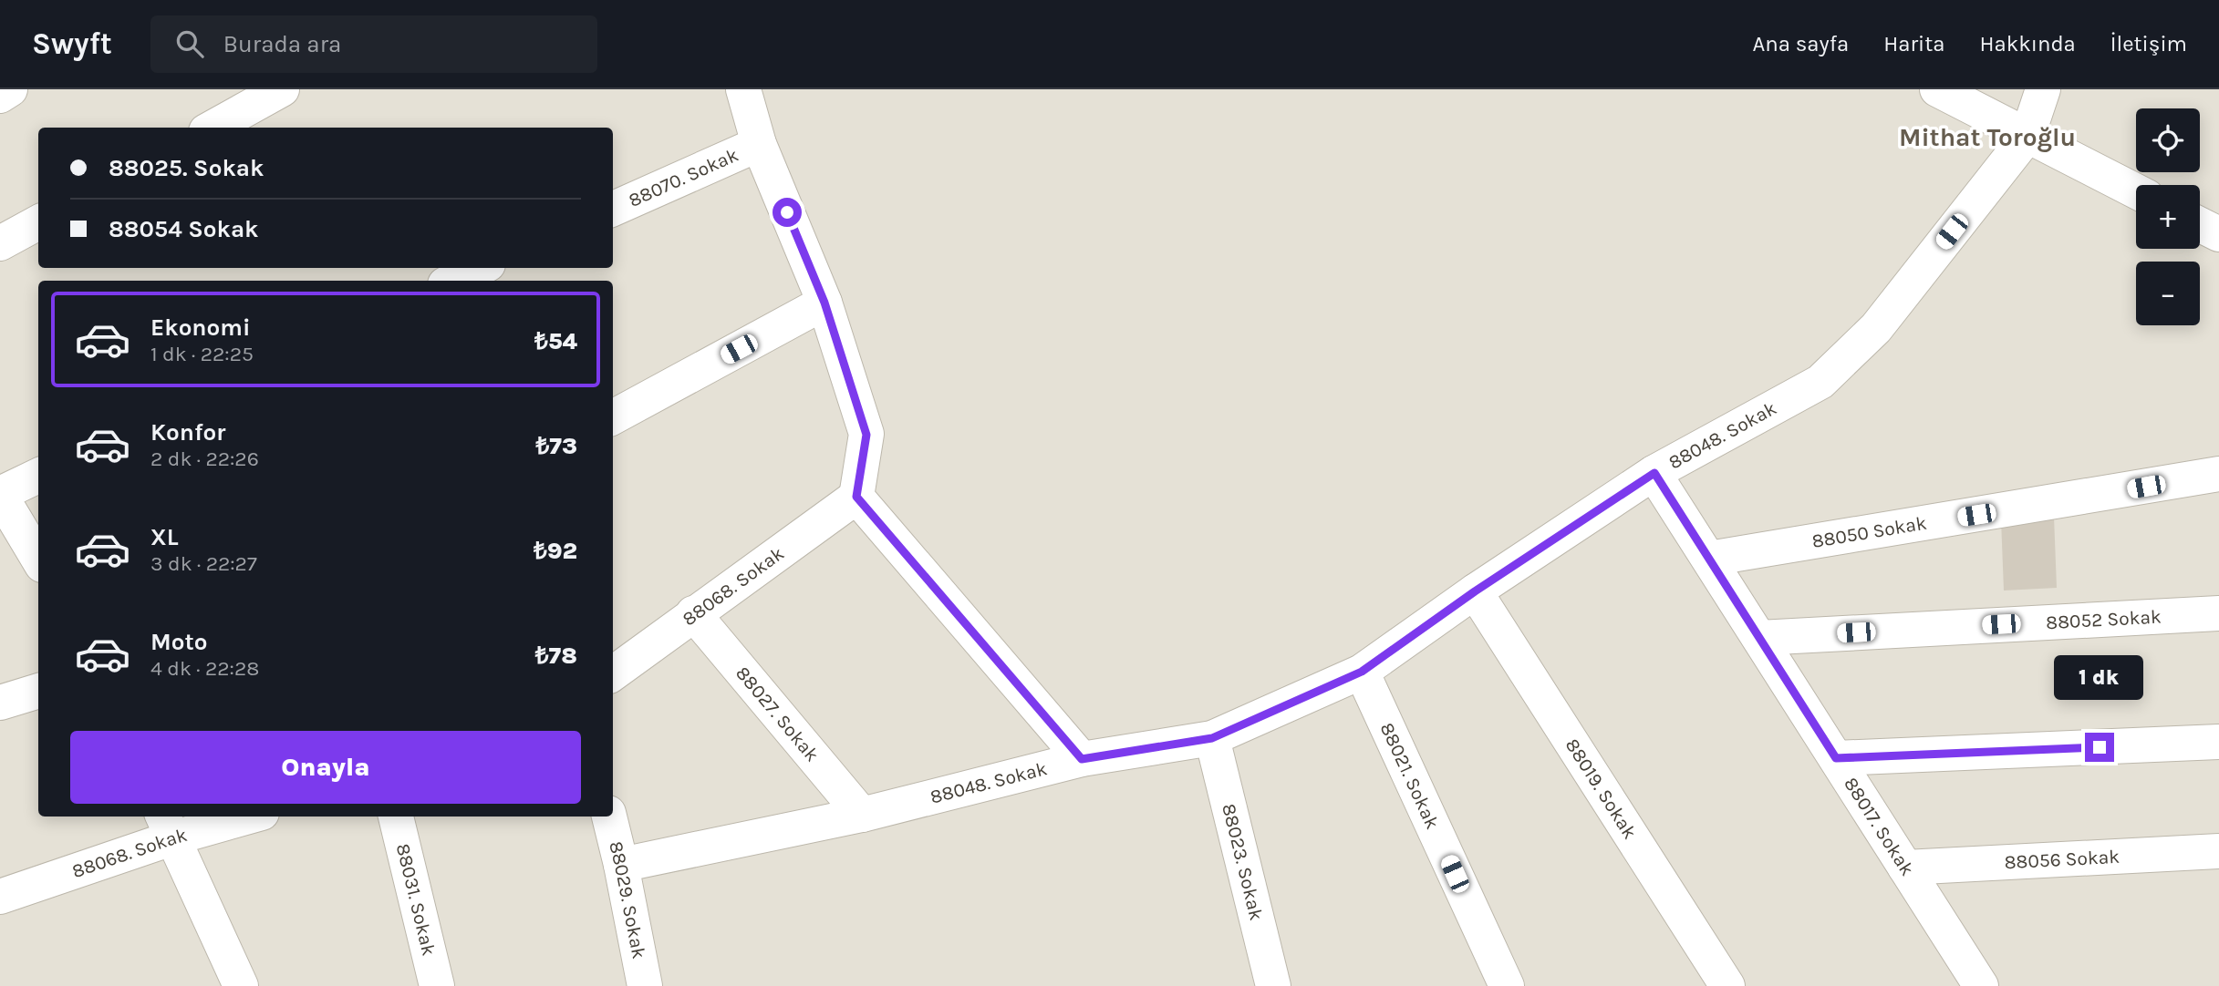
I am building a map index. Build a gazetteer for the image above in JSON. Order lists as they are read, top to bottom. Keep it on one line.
{"streets":{"street":["88070. Sokak","88048. Sokak","88050 Sokak","88068. Sokak","88052 Sokak","88027. Sokak","88021. Sokak","88019. Sokak","88017. Sokak","88056 Sokak","88023. Sokak","88031. Sokak","88029. Sokak"]},"crossings":[["88048. Sokak","88027. Sokak"],["88048. Sokak","88021. Sokak"],["88048. Sokak","88019. Sokak"],["88048. Sokak","88017. Sokak"],["88048. Sokak","88023. Sokak"],["88048. Sokak","88029. Sokak"],["88050 Sokak","88017. Sokak"],["88068. Sokak","88027. Sokak"],["88052 Sokak","88017. Sokak"],["88017. Sokak","88056 Sokak"]],"districts":["Mithat Toroğlu"],"page":{"header":"Swyft","search":"Burada ara","nav":["Ana sayfa","Harita","Hakkında","İletişim"],"map_buttons":["+","−"],"banner":["88025. Sokak","88054 Sokak"],"list":[{"name":"Ekonomi","note":"1 dk · 22:25","value":"₺54"},{"name":"Konfor","note":"2 dk · 22:26","value":"₺73"},{"name":"XL","note":"3 dk · 22:27","value":"₺92"},{"name":"Moto","note":"4 dk · 22:28","value":"₺78"}],"bubble":"1 dk","buttons":"Onayla"}}
